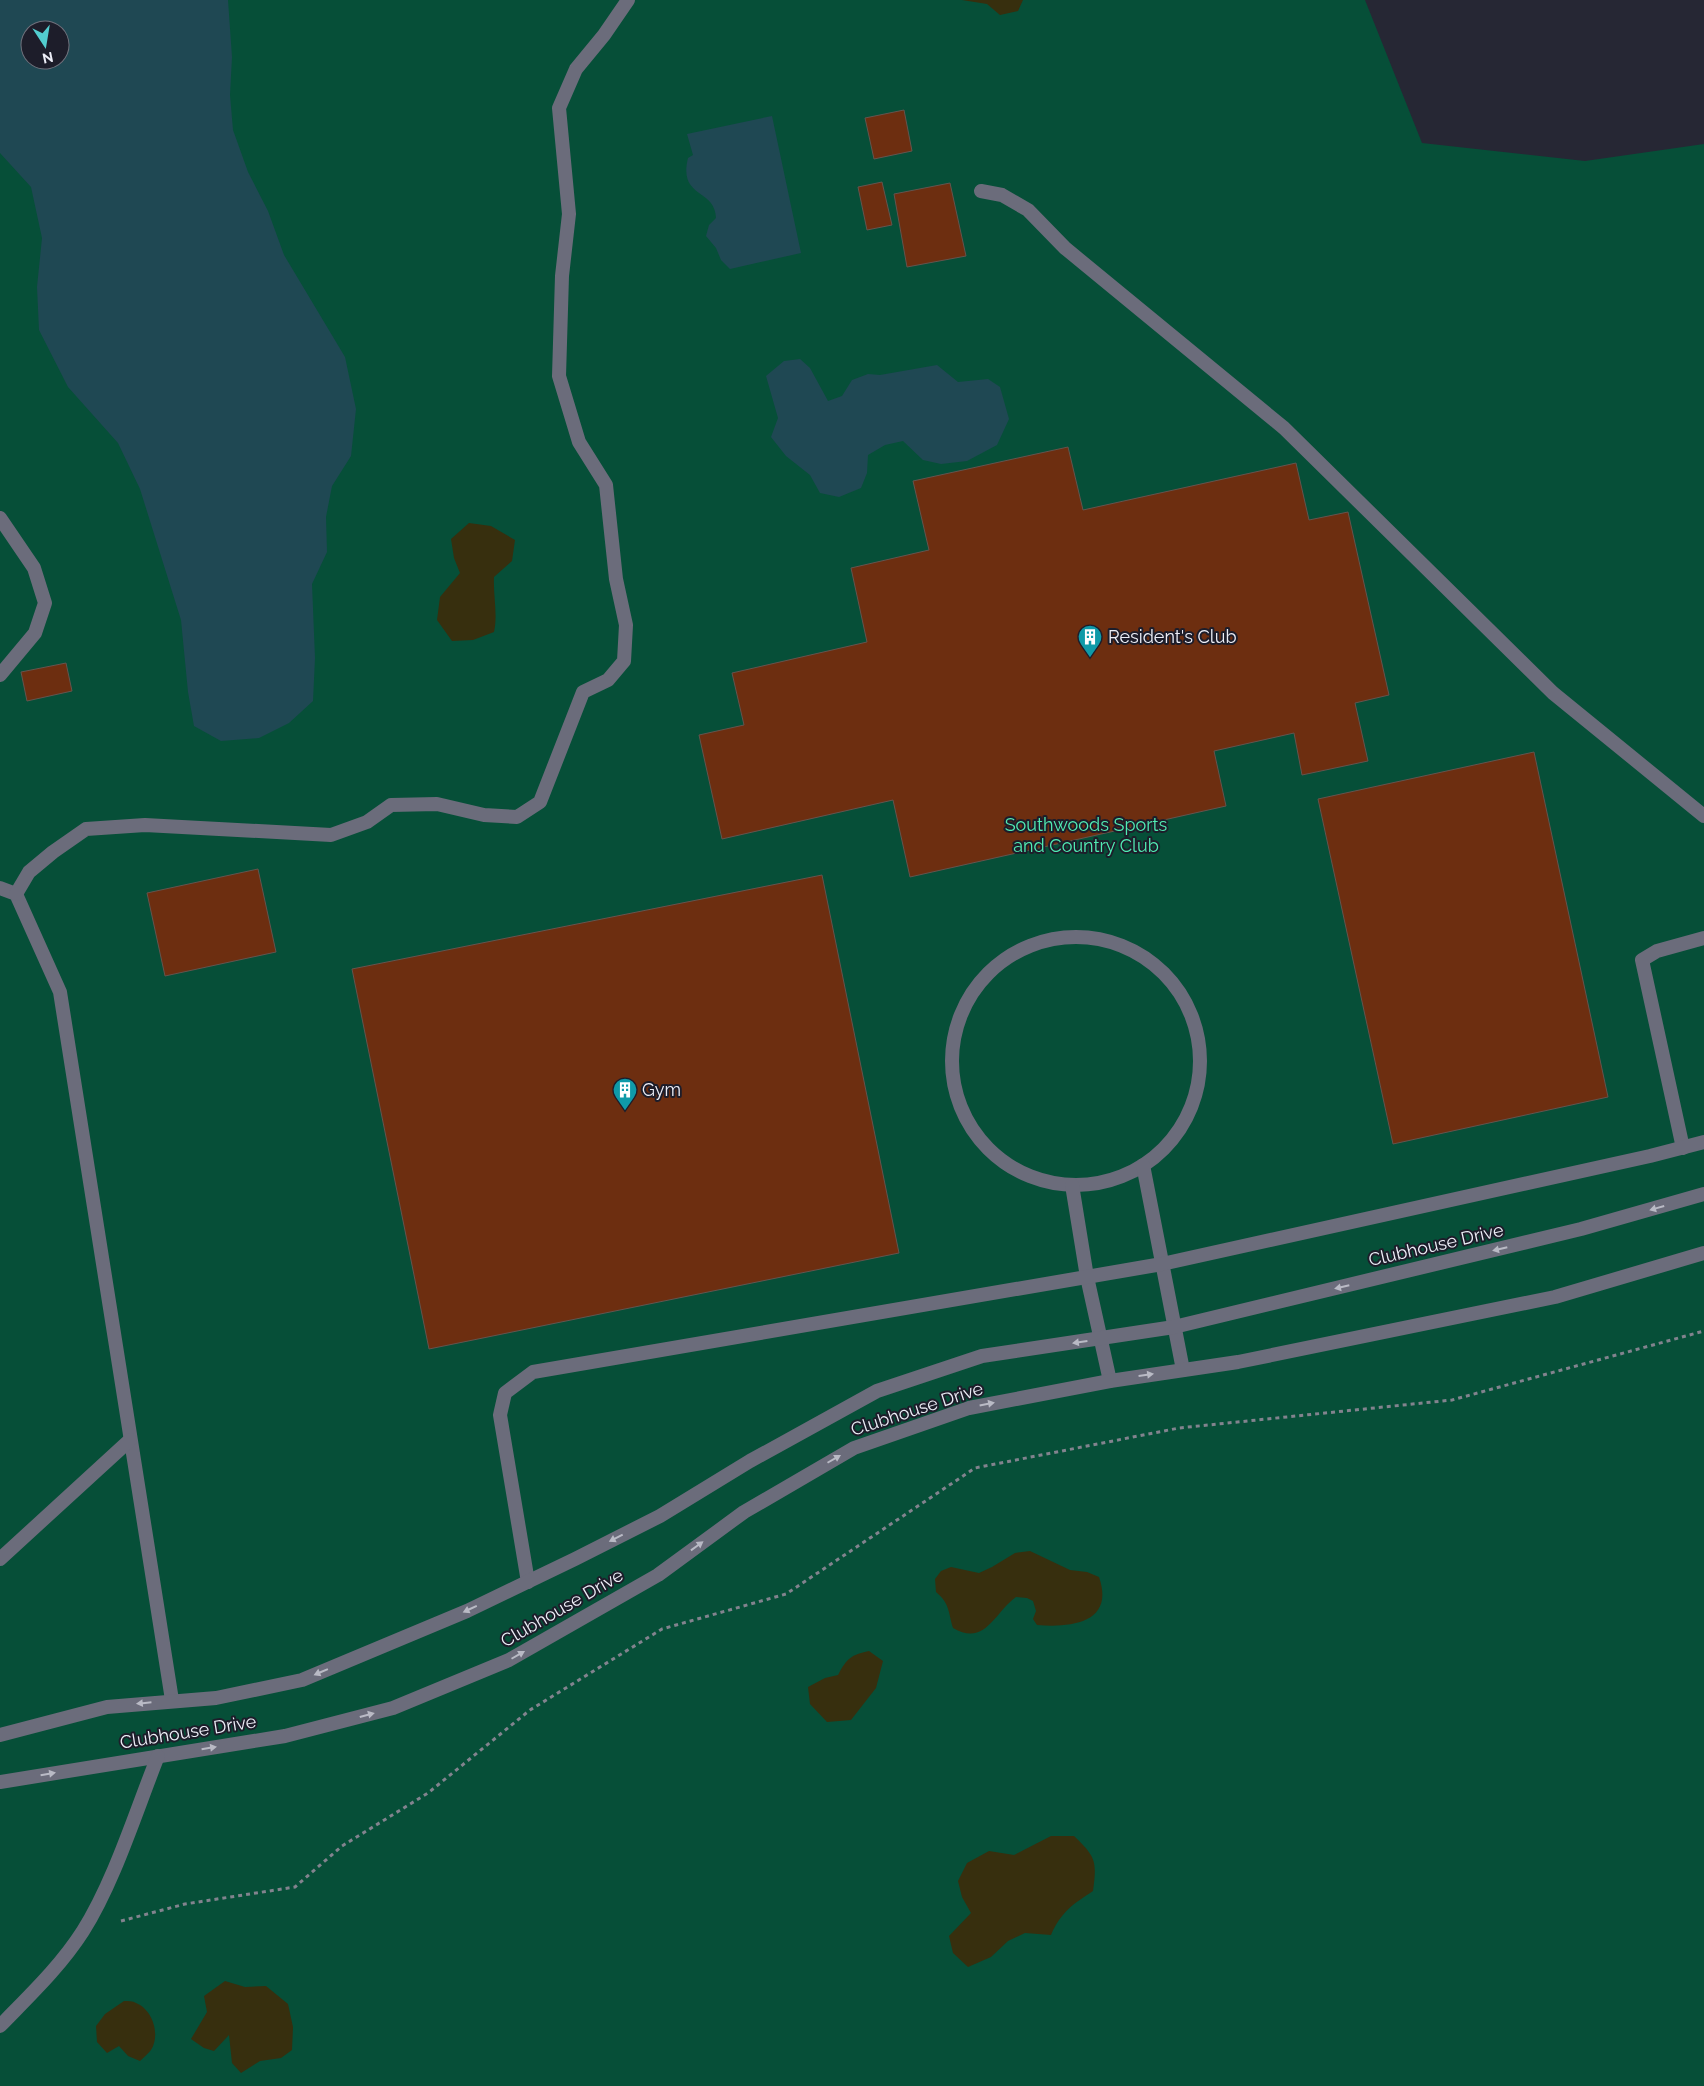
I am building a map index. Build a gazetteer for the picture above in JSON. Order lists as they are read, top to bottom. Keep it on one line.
{"streets":{"lane":["Clubhouse Drive"]},"parks":["Southwoods Sports and Country Club"],"places":{"building":["Resident's Club","Gym"]},"north":"bottom"}
